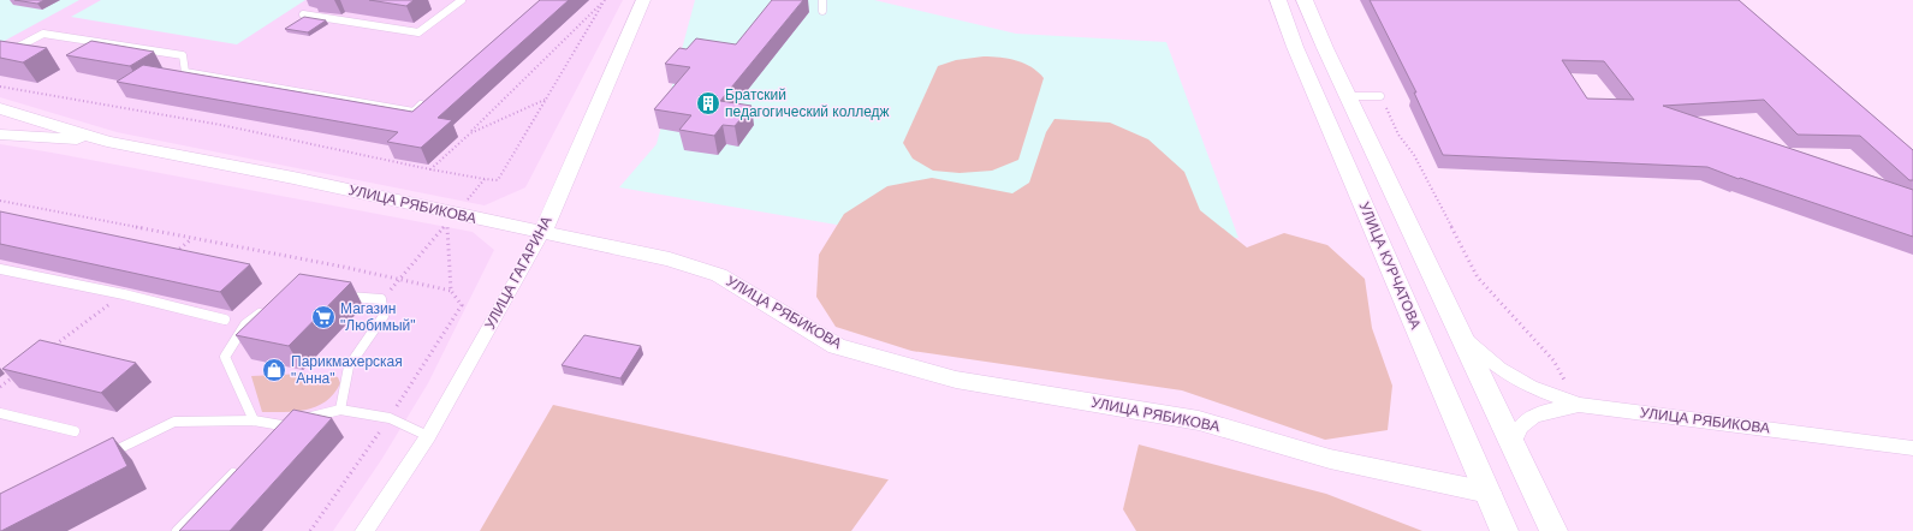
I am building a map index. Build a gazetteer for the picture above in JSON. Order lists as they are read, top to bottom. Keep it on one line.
{"streets":{"main road":["УЛИЦА КУРЧАТОВА"],"street":["УЛИЦА РЯБИКОВА","УЛИЦА ГАГАРИНА"]},"crossings":[["УЛИЦА РЯБИКОВА","УЛИЦА КУРЧАТОВА"],["УЛИЦА РЯБИКОВА","УЛИЦА ГАГАРИНА"]],"places":{"building":["Братский педагогический колледж"],"supermarket":["Магазин \"Любимый\""],"shop":["Парикмахерская \"Анна\""]}}
